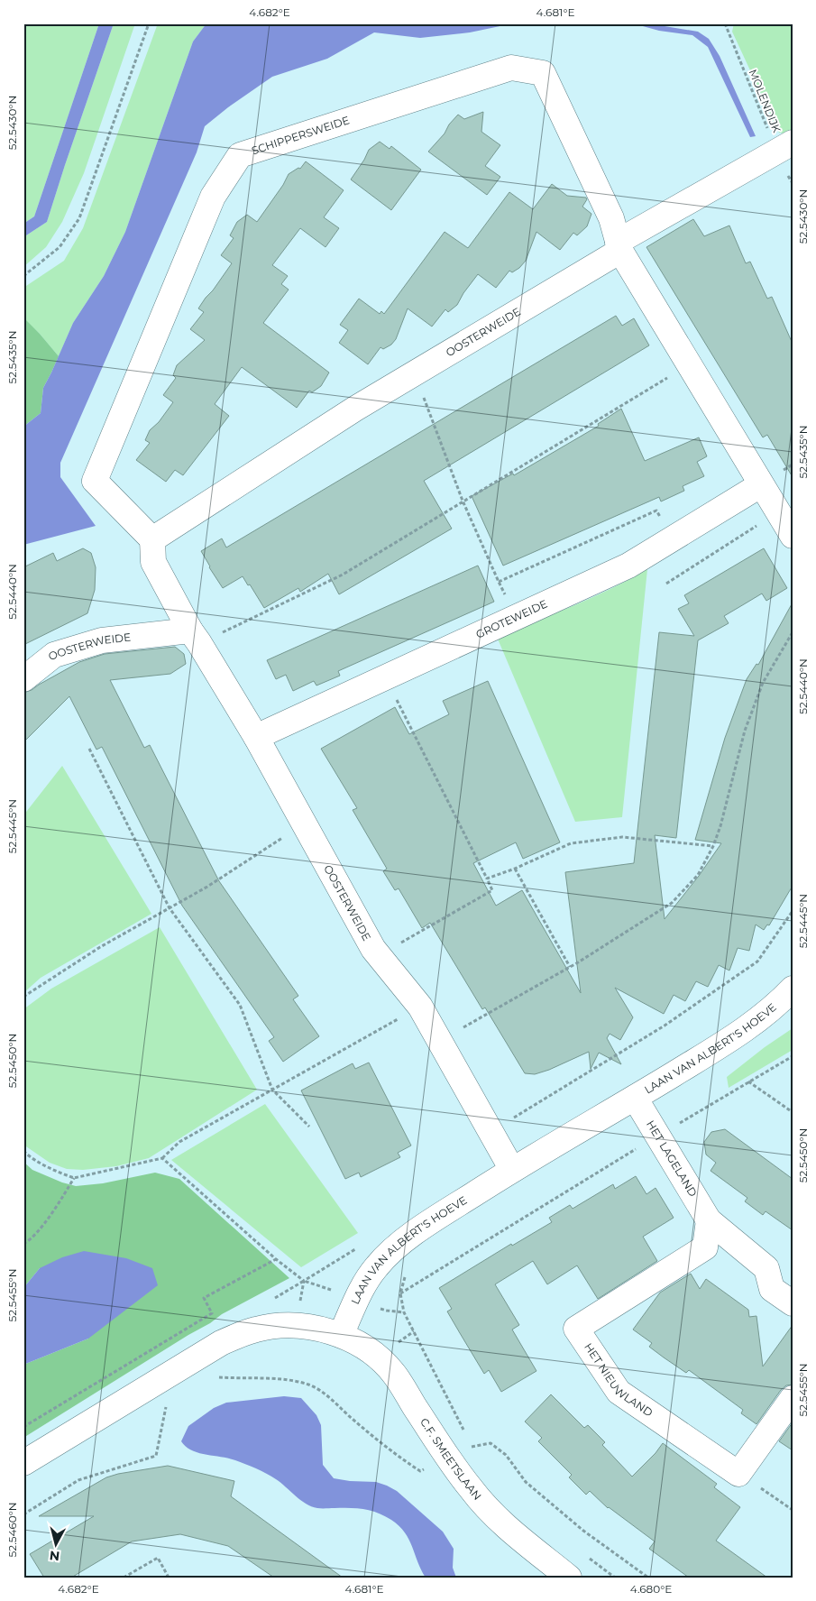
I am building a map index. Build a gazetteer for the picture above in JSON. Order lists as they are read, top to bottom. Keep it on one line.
{"streets":{"street":["SCHIPPERSWEIDE","OOSTERWEIDE","GROTEWEIDE","LAAN VAN ALBERT'S HOEVE","HET LAGELAND","HET NIEUWLAND","C.F. SMEETSLAAN"],"path":["MOLENDIJK"]},"crossings":[["MOLENDIJK","OOSTERWEIDE"],["SCHIPPERSWEIDE","OOSTERWEIDE"],["OOSTERWEIDE","GROTEWEIDE"],["OOSTERWEIDE","LAAN VAN ALBERT'S HOEVE"],["LAAN VAN ALBERT'S HOEVE","HET LAGELAND"],["LAAN VAN ALBERT'S HOEVE","C.F. SMEETSLAAN"],["HET LAGELAND","HET NIEUWLAND"]],"north":"bottom","coordinates":["4.682°E","4.681°E","52.5430°N","52.5435°N","52.5440°N","52.5445°N","52.5450°N","52.5455°N","52.5460°N","4.680°E"]}
